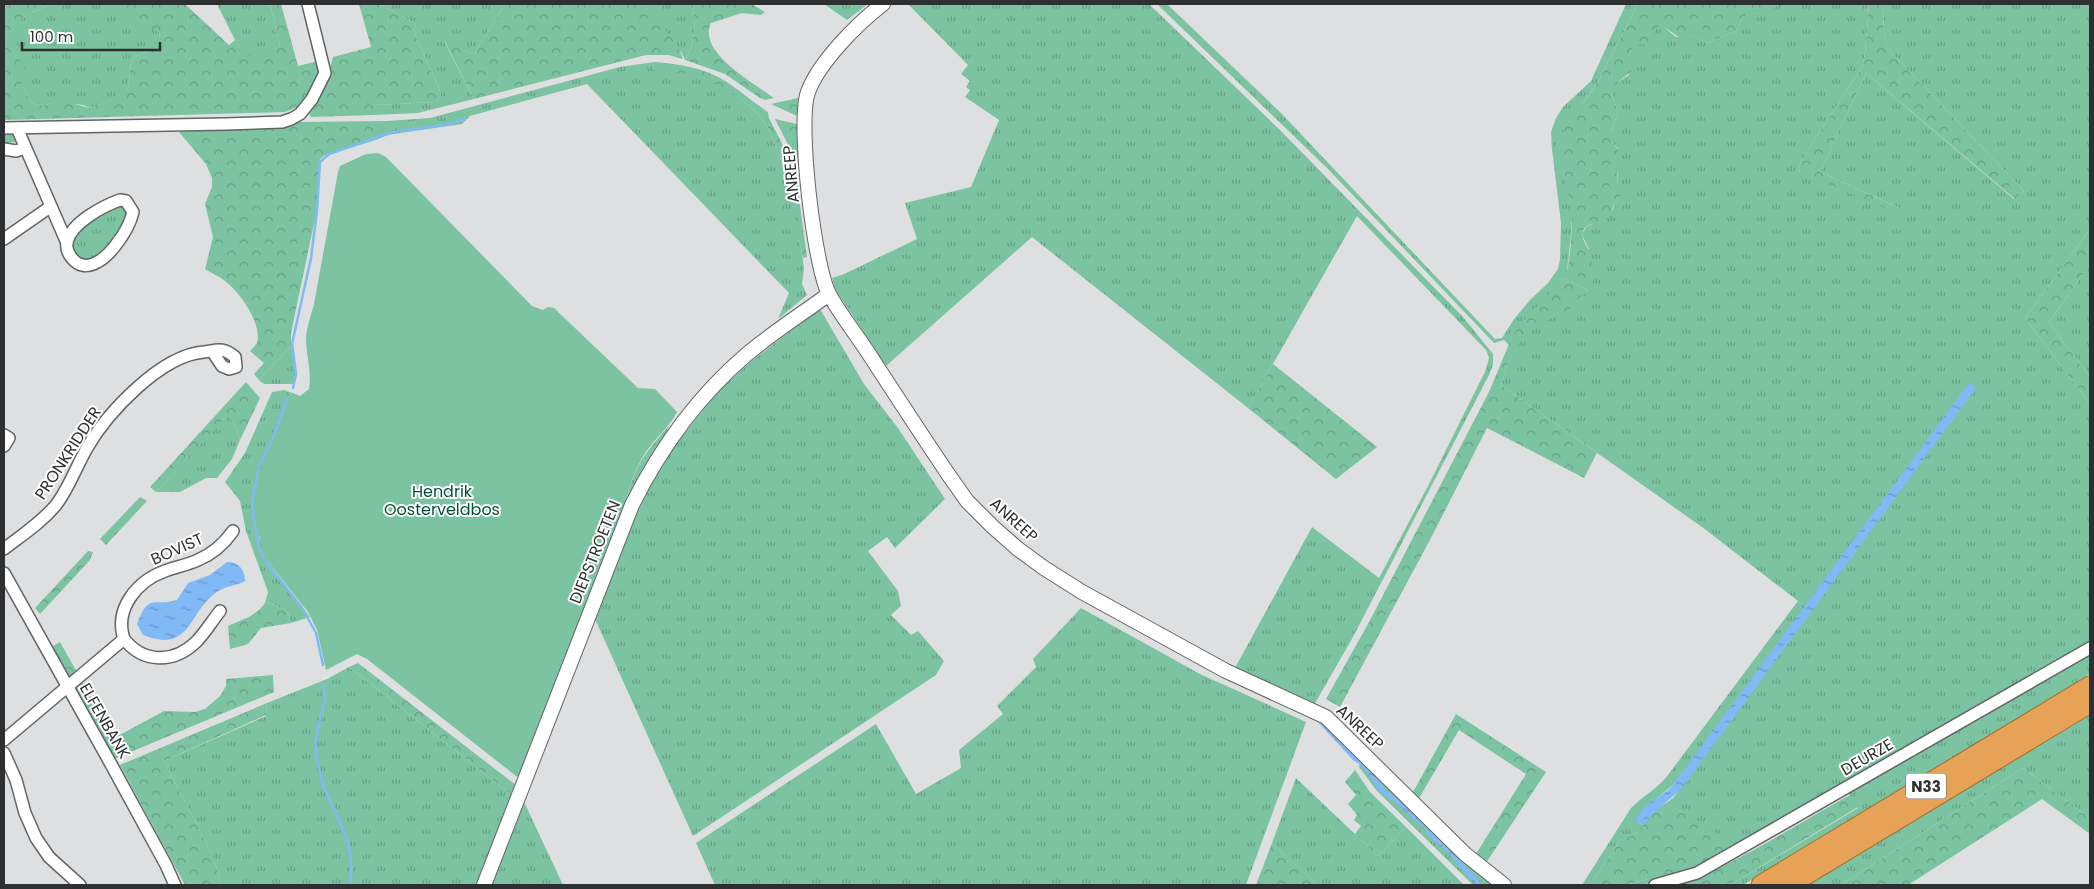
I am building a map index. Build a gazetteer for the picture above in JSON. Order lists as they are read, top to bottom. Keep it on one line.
{"streets":{"highway":["N33"],"street":["ANREEP","PRONKRIDDER","BOVIST","DIEPSTROETEN","ELFENBANK","DEURZE"]},"crossings":[["ANREEP","DIEPSTROETEN"]],"parks":["Hendrik Oosterveldbos"],"scale_bar":"100 m"}
